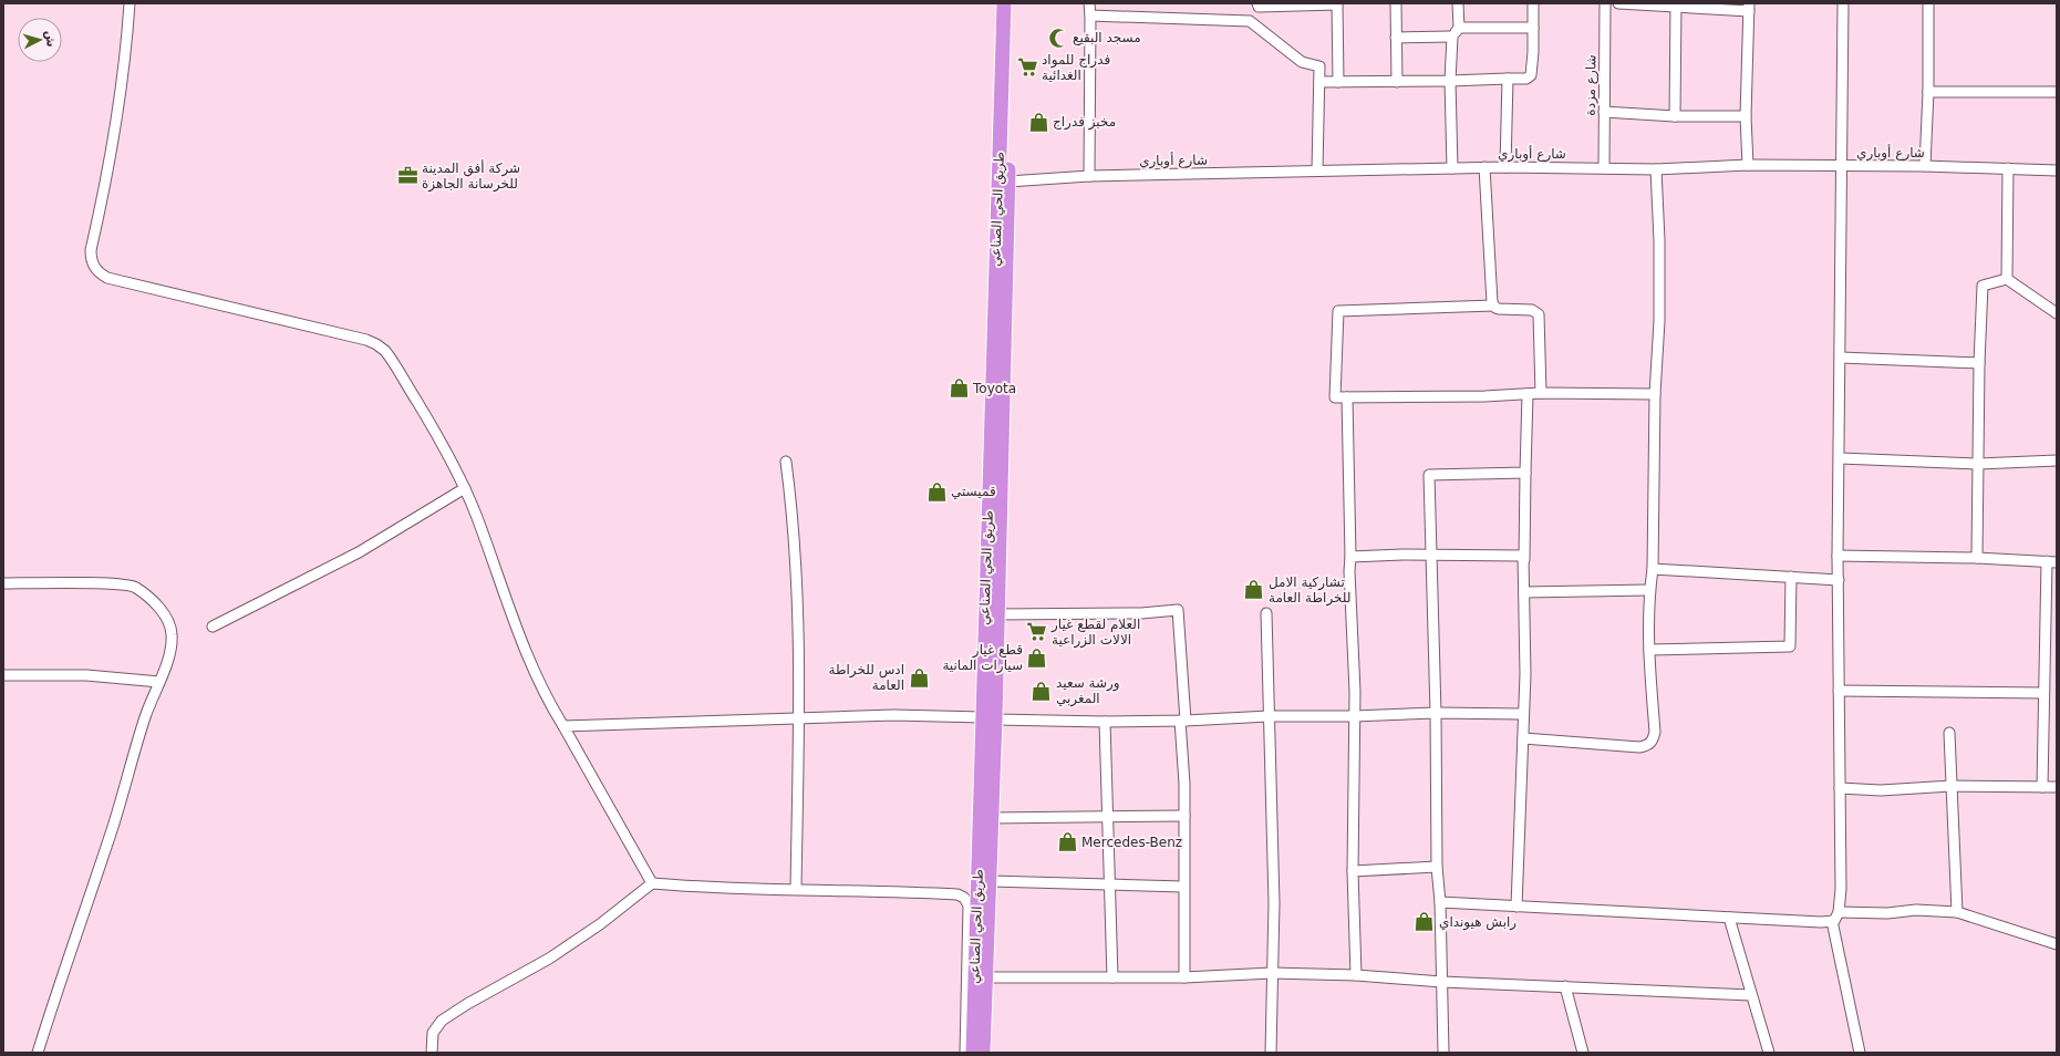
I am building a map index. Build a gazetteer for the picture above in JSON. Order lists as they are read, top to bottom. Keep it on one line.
{"streets":{"highway":["طريق الحي الصناعي"],"street":["شارع مزدة","شارع أوباري"]},"crossings":[["شارع مزدة","شارع أوباري"]],"places":{"mosque":["مسجد البقيع"],"supermarket":["فدراج للمواد الغدائية","العلام لقطع غيار الالات الزراعية"],"shop":["مخبز فدراج","Toyota","قميستي","تشاركية الامل للخراطة العامة","قطع غيار سيارات المانية","ادس للخراطة العامة","ورشة سعيد المغربي","Mercedes-Benz","رابش هيونداي"],"office":["شركة أفق المدينة للخرسانة الجاهزة"]},"north":"right"}
